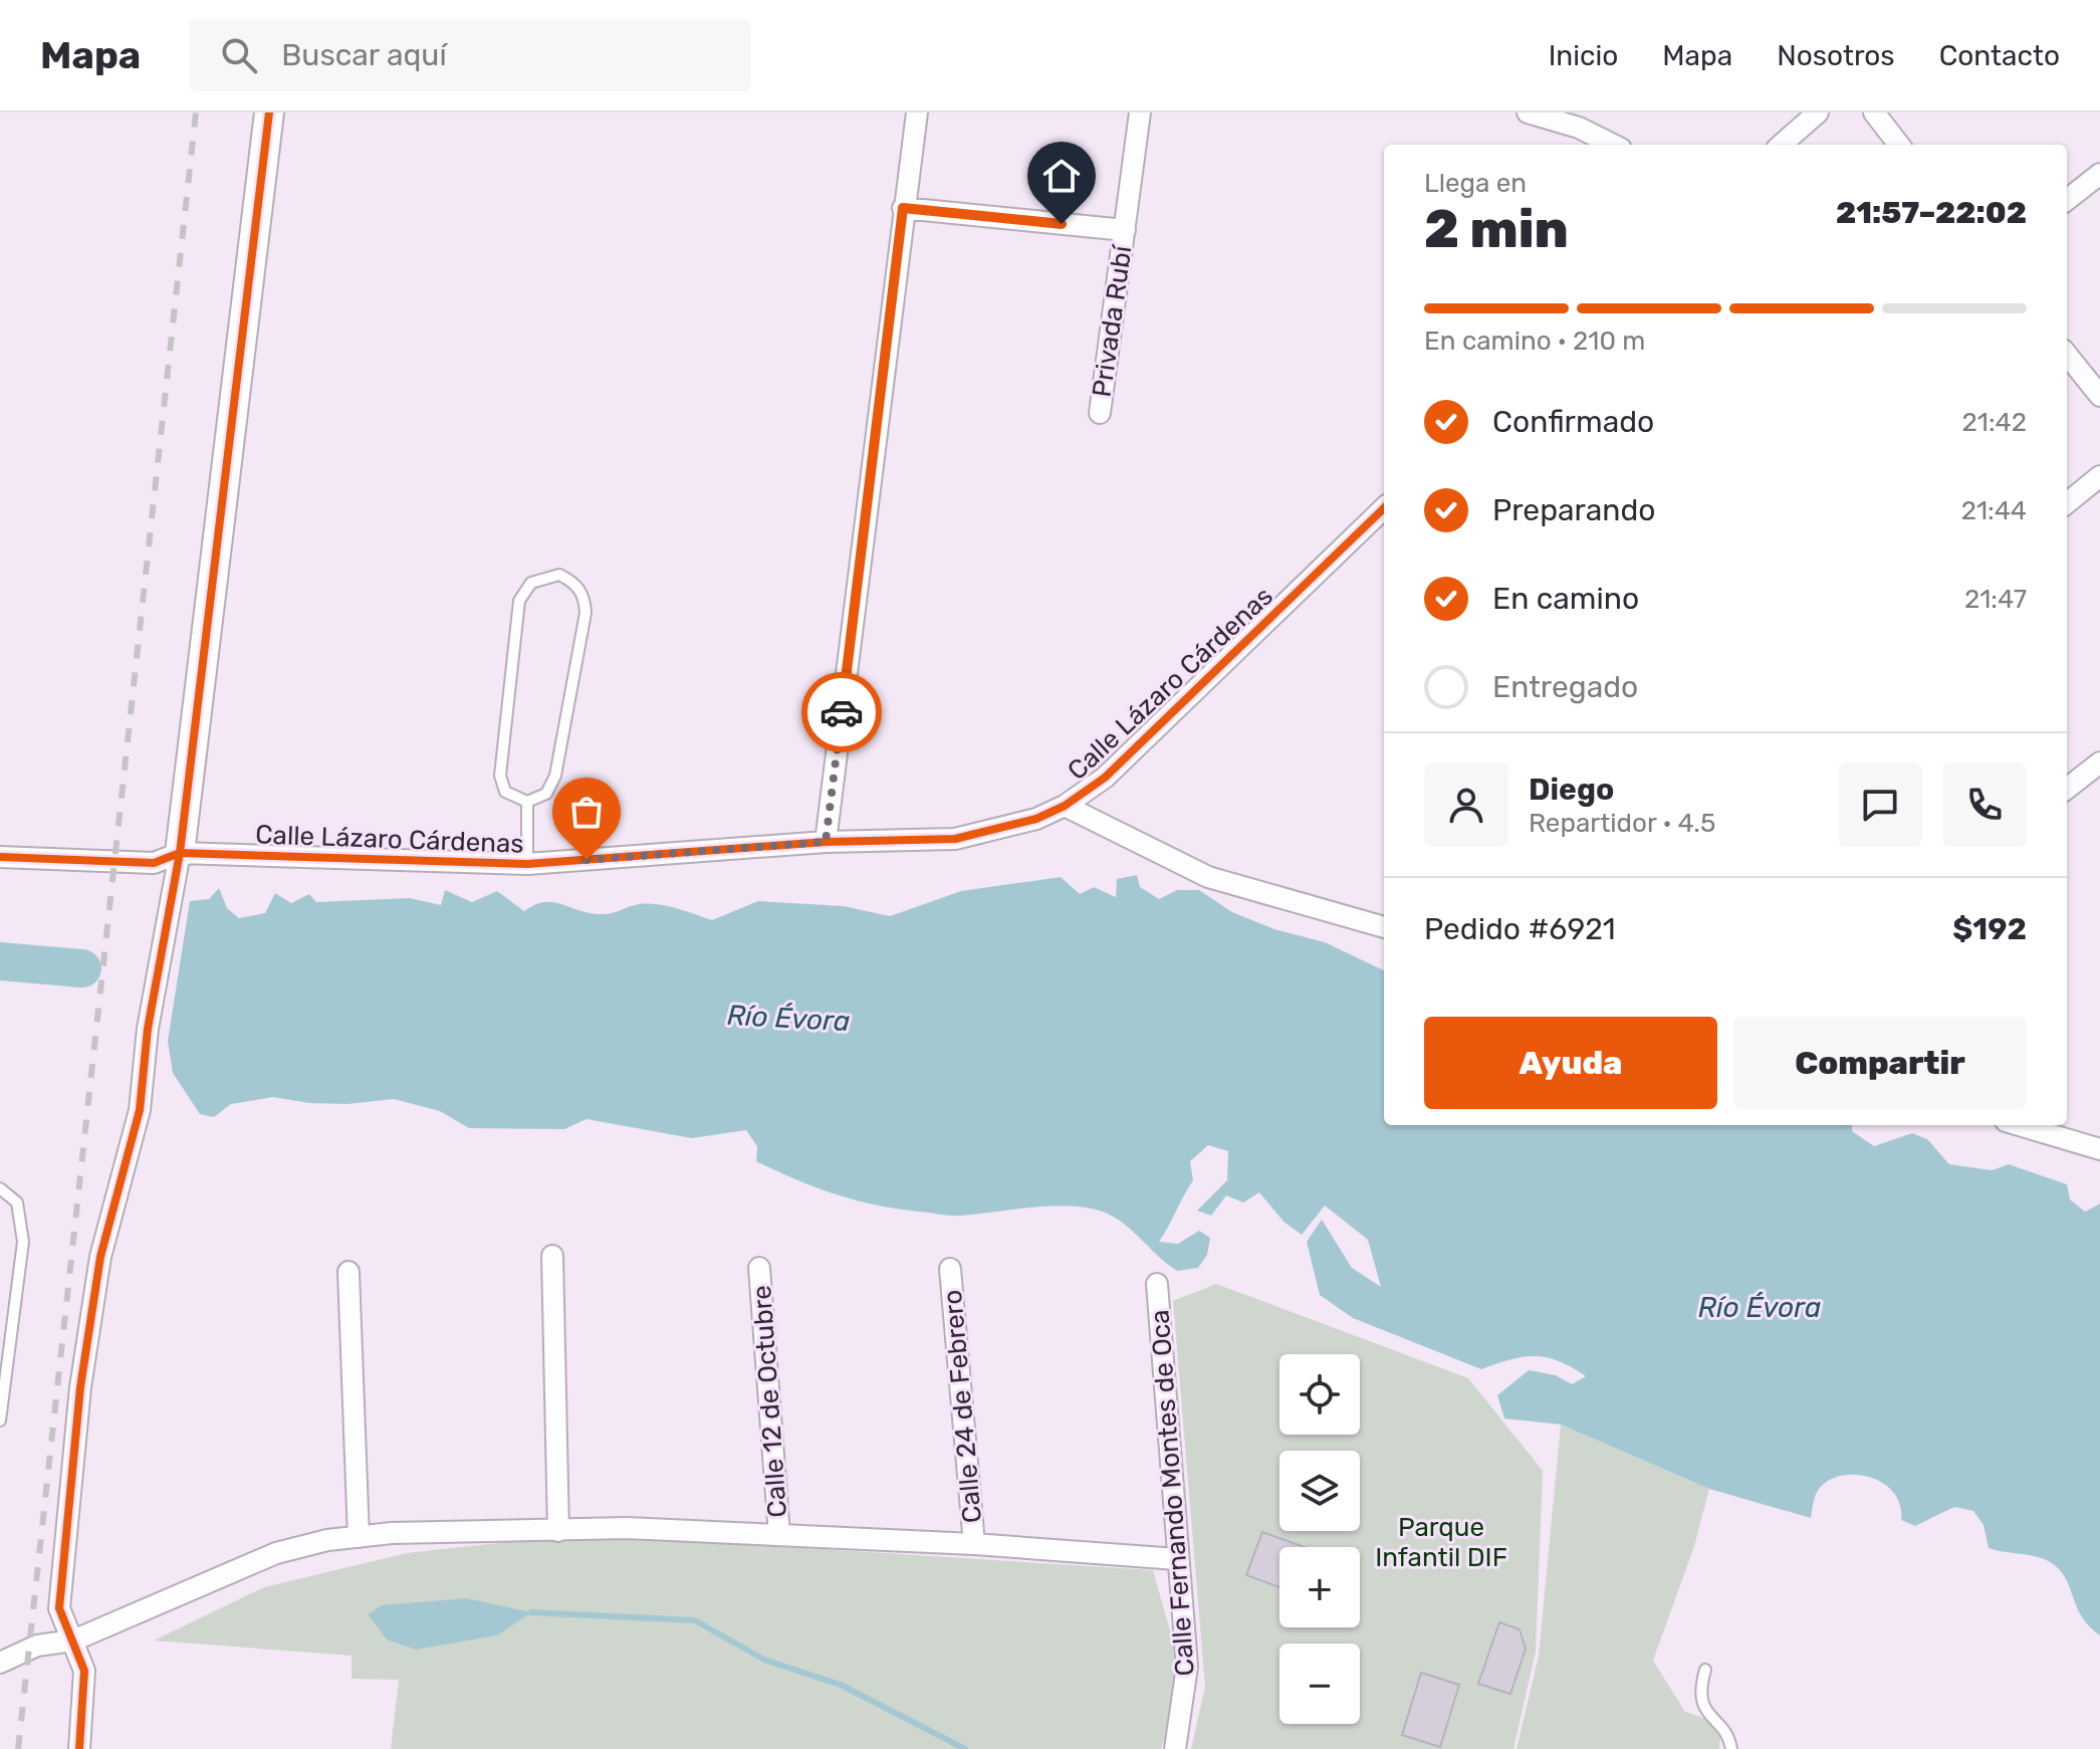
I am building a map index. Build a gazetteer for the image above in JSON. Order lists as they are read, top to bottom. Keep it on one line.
{"streets":{"street":["Privada Rubí","Calle Lázaro Cárdenas","Calle 12 de Octubre","Calle 24 de Febrero","Calle Fernando Montes de Oca"]},"water":["Río Évora"],"parks":["Parque Infantil DIF"],"page":{"header":"Mapa","search":"Buscar aquí","nav":["Inicio","Mapa","Nosotros","Contacto"],"heading":["2 min","Llega en","21:57–22:02"],"panel":["Diego","Repartidor · 4.5","Pedido #6921","$192"],"bar":"En camino · 210 m","list":[["Confirmado","21:42"],["Preparando","21:44"],["En camino","21:47"],"Entregado"],"buttons":["Ayuda","Compartir"],"map_buttons":["+","−"]}}
